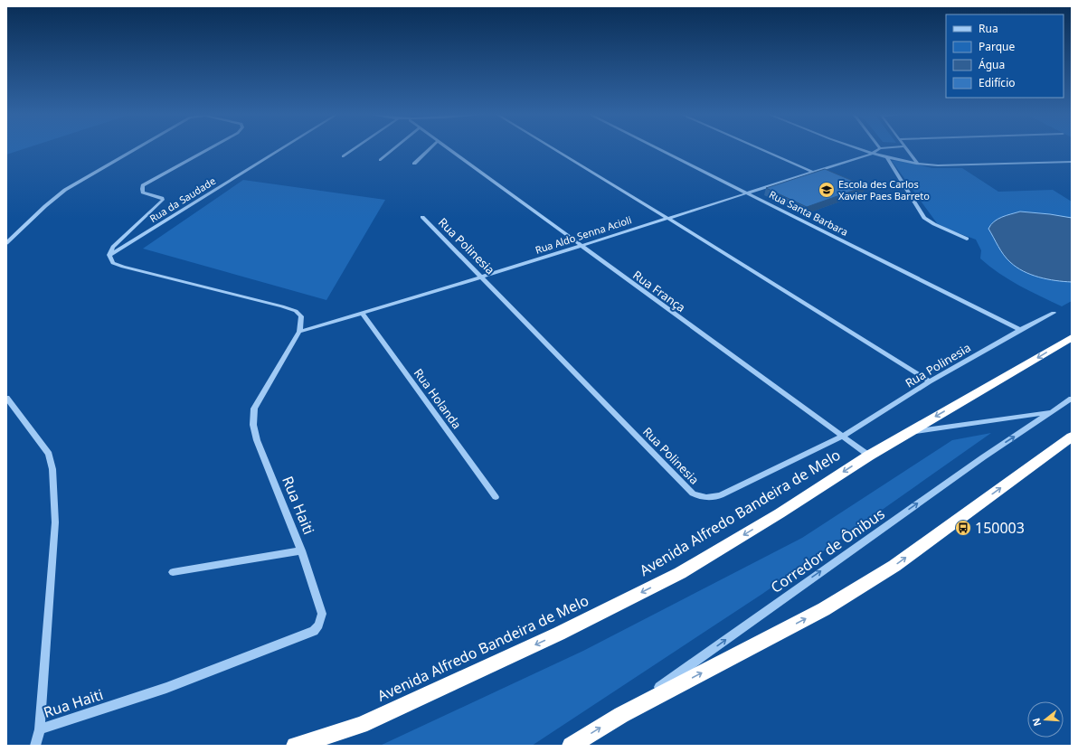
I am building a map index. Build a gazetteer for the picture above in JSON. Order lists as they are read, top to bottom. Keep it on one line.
{"streets":{"highway":["Avenida Alfredo Bandeira de Melo"],"street":["Rua da Saudade","Rua Santa Barbara","Rua Aldo Senna Acioli","Rua Polinesia","Rua França","Rua Holanda","Rua Haiti","Corredor de Ônibus"]},"crossings":[["Rua Santa Barbara","Rua Aldo Senna Acioli"],["Rua Santa Barbara","Rua Polinesia"],["Rua Aldo Senna Acioli","Rua Polinesia"],["Rua Aldo Senna Acioli","Rua França"],["Rua Aldo Senna Acioli","Rua Holanda"],["Rua Aldo Senna Acioli","Rua Haiti"],["Rua Polinesia","Rua França"],["Rua França","Avenida Alfredo Bandeira de Melo"],["Avenida Alfredo Bandeira de Melo","Corredor de Ônibus"]],"one_way":["Avenida Alfredo Bandeira de Melo","Corredor de Ônibus"],"places":{"school or university":["Escola des Carlos Xavier Paes Barreto"],"bus stop":["150003"]},"legend":["Rua","Parque","Água","Edifício"],"north":"left"}
